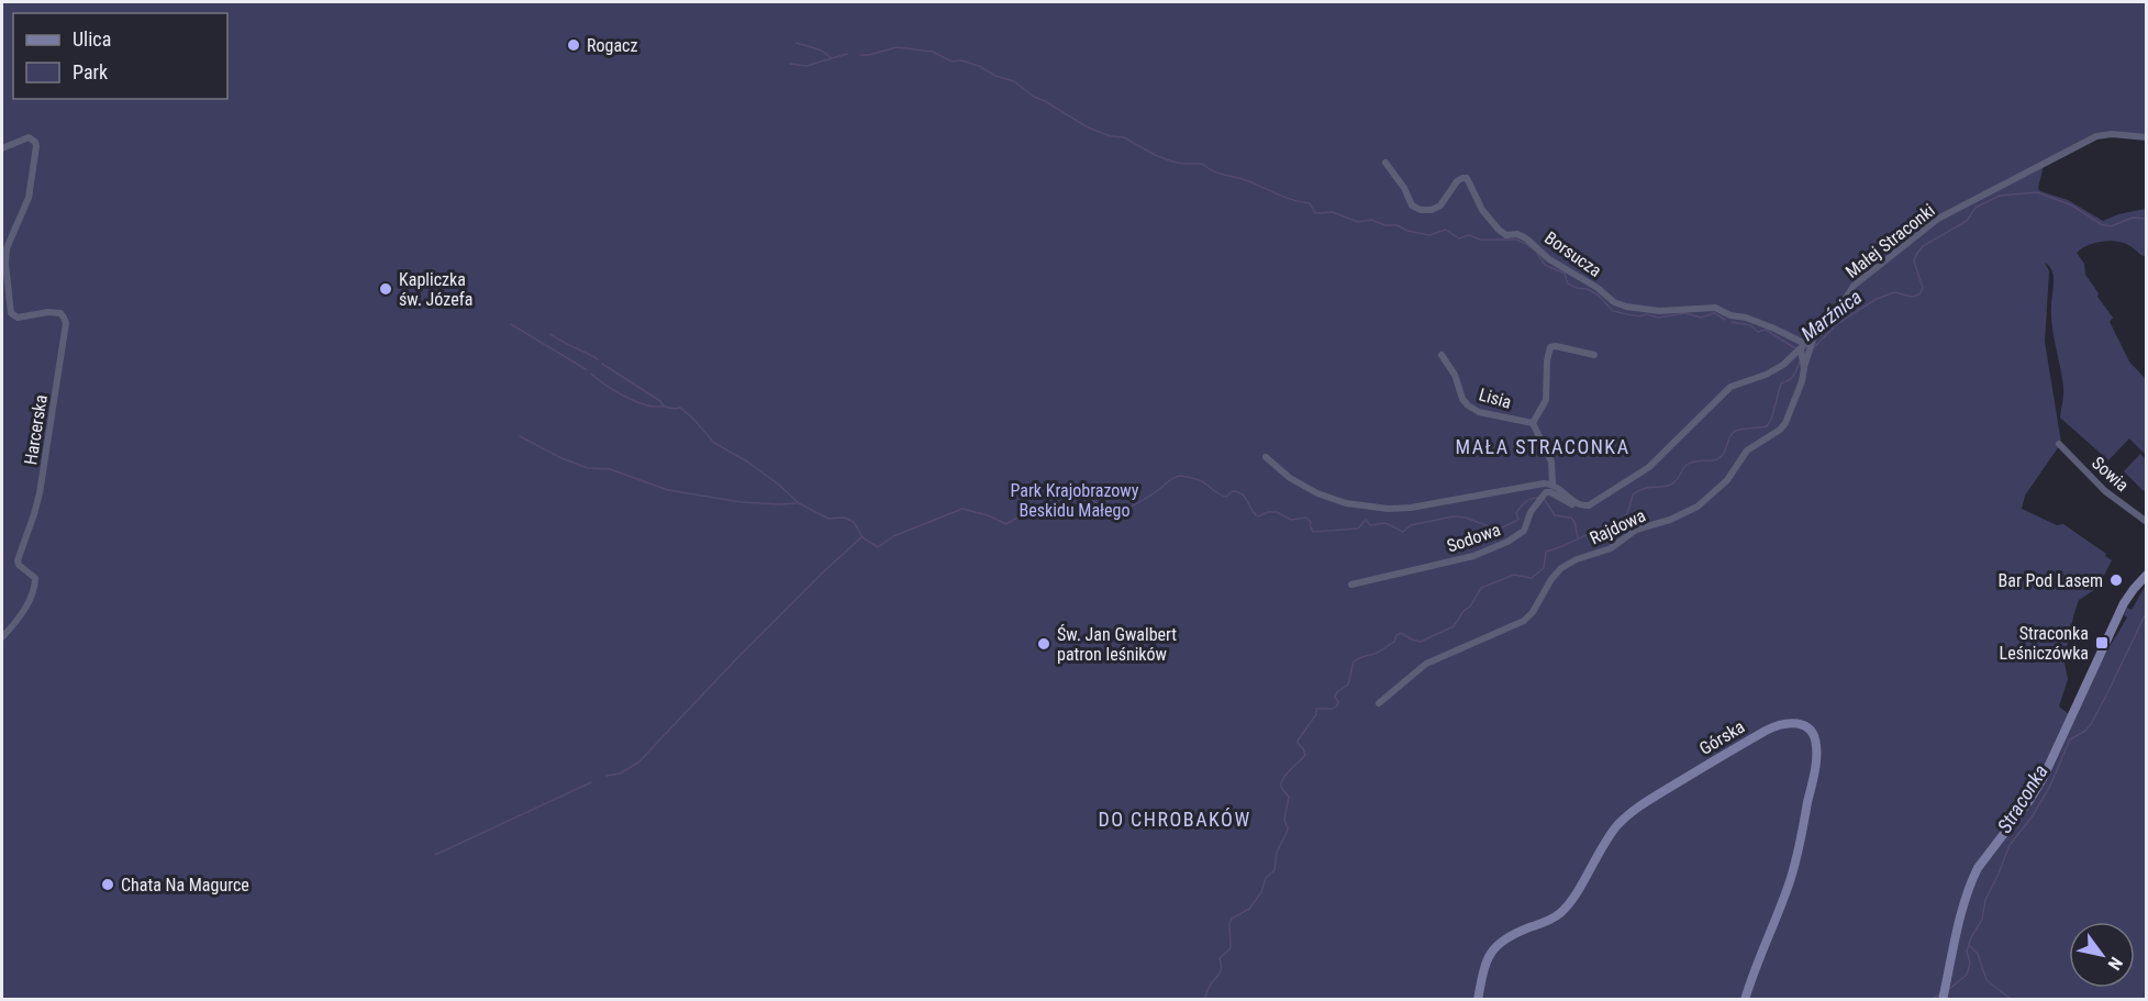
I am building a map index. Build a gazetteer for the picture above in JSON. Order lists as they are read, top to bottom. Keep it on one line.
{"streets":{"street":["Małej Straconki","Borsucza","Lisia","Harcerska","Sowia","Rajdowa","Sodowa","Górska"]},"crossings":[["Małej Straconki","Borsucza"],["Małej Straconki","Rajdowa"],["Małej Straconki","Sodowa"],["Borsucza","Rajdowa"]],"districts":["MAŁA STRACONKA","DO CHROBAKÓW"],"water":["Marźnica","Straconka"],"parks":["Park Krajobrazowy Beskidu Małego"],"places":{"other":["Rogacz","Kapliczka św. Józefa","Bar Pod Lasem","Św. Jan Gwalbert patron leśników","Chata Na Magurce"],"transit":["Straconka Leśniczówka"]},"legend":["Ulica","Park"],"north":"bottom right"}
